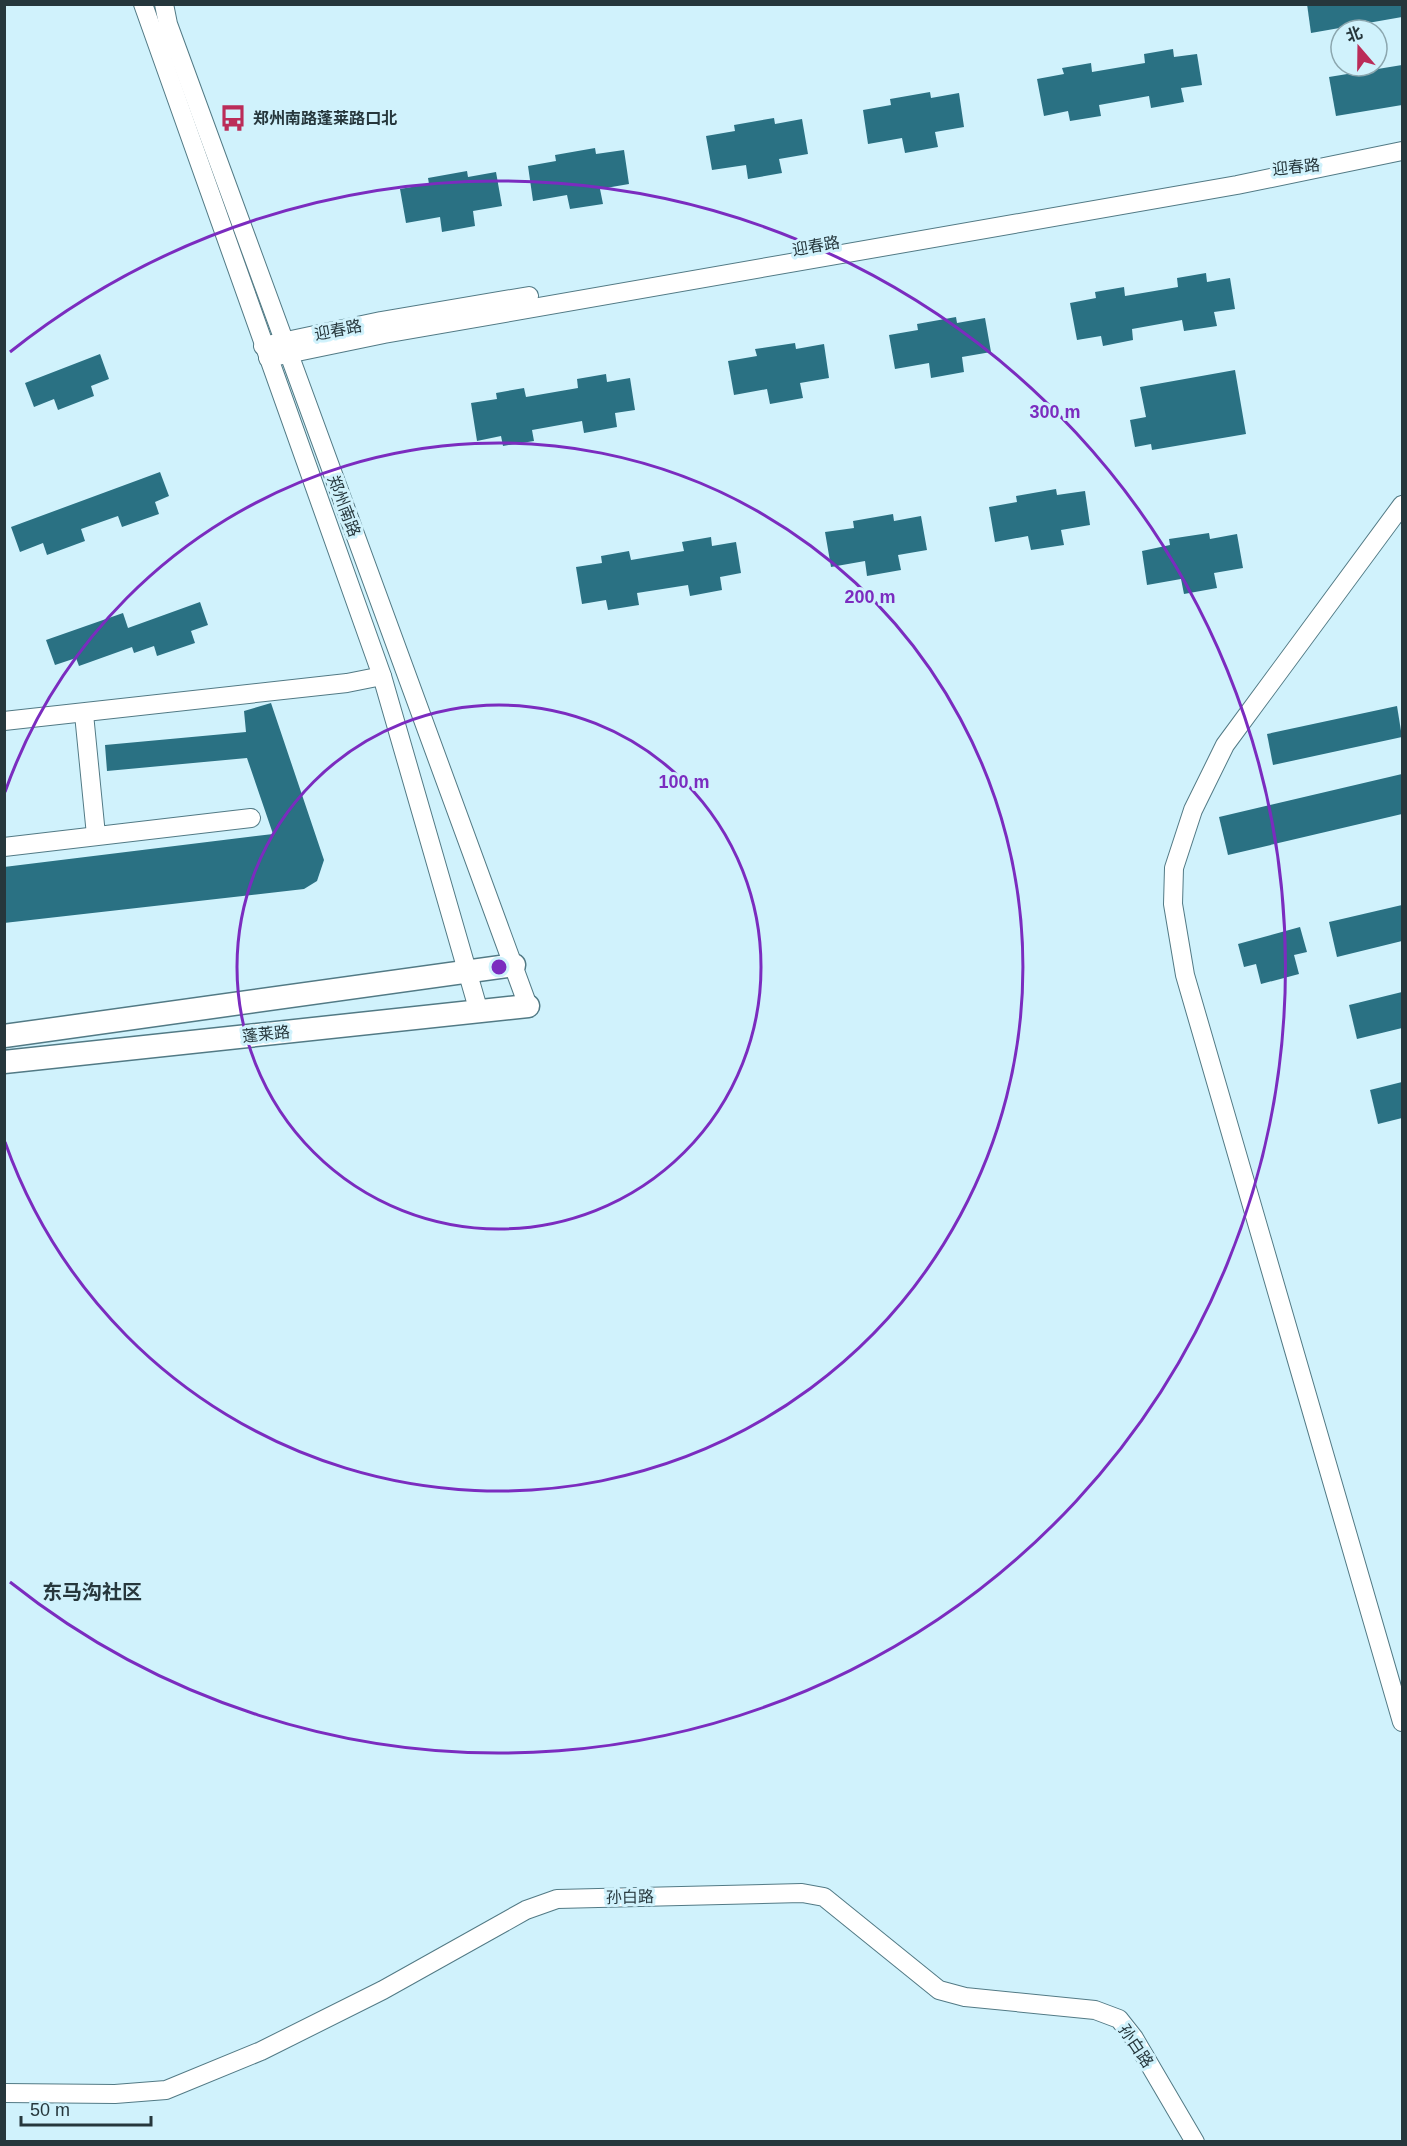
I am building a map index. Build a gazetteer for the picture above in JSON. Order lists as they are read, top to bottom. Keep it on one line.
{"streets":{"main road":["蓬莱路"],"street":["迎春路","郑州南路","孙白路"]},"crossings":[["迎春路","郑州南路"],["郑州南路","蓬莱路"]],"districts":["东马沟社区"],"places":{"bus stop":["郑州南路蓬莱路口北"]},"scale_bar":"50 m","north":"top","rings":["300 m","200 m","100 m"]}
